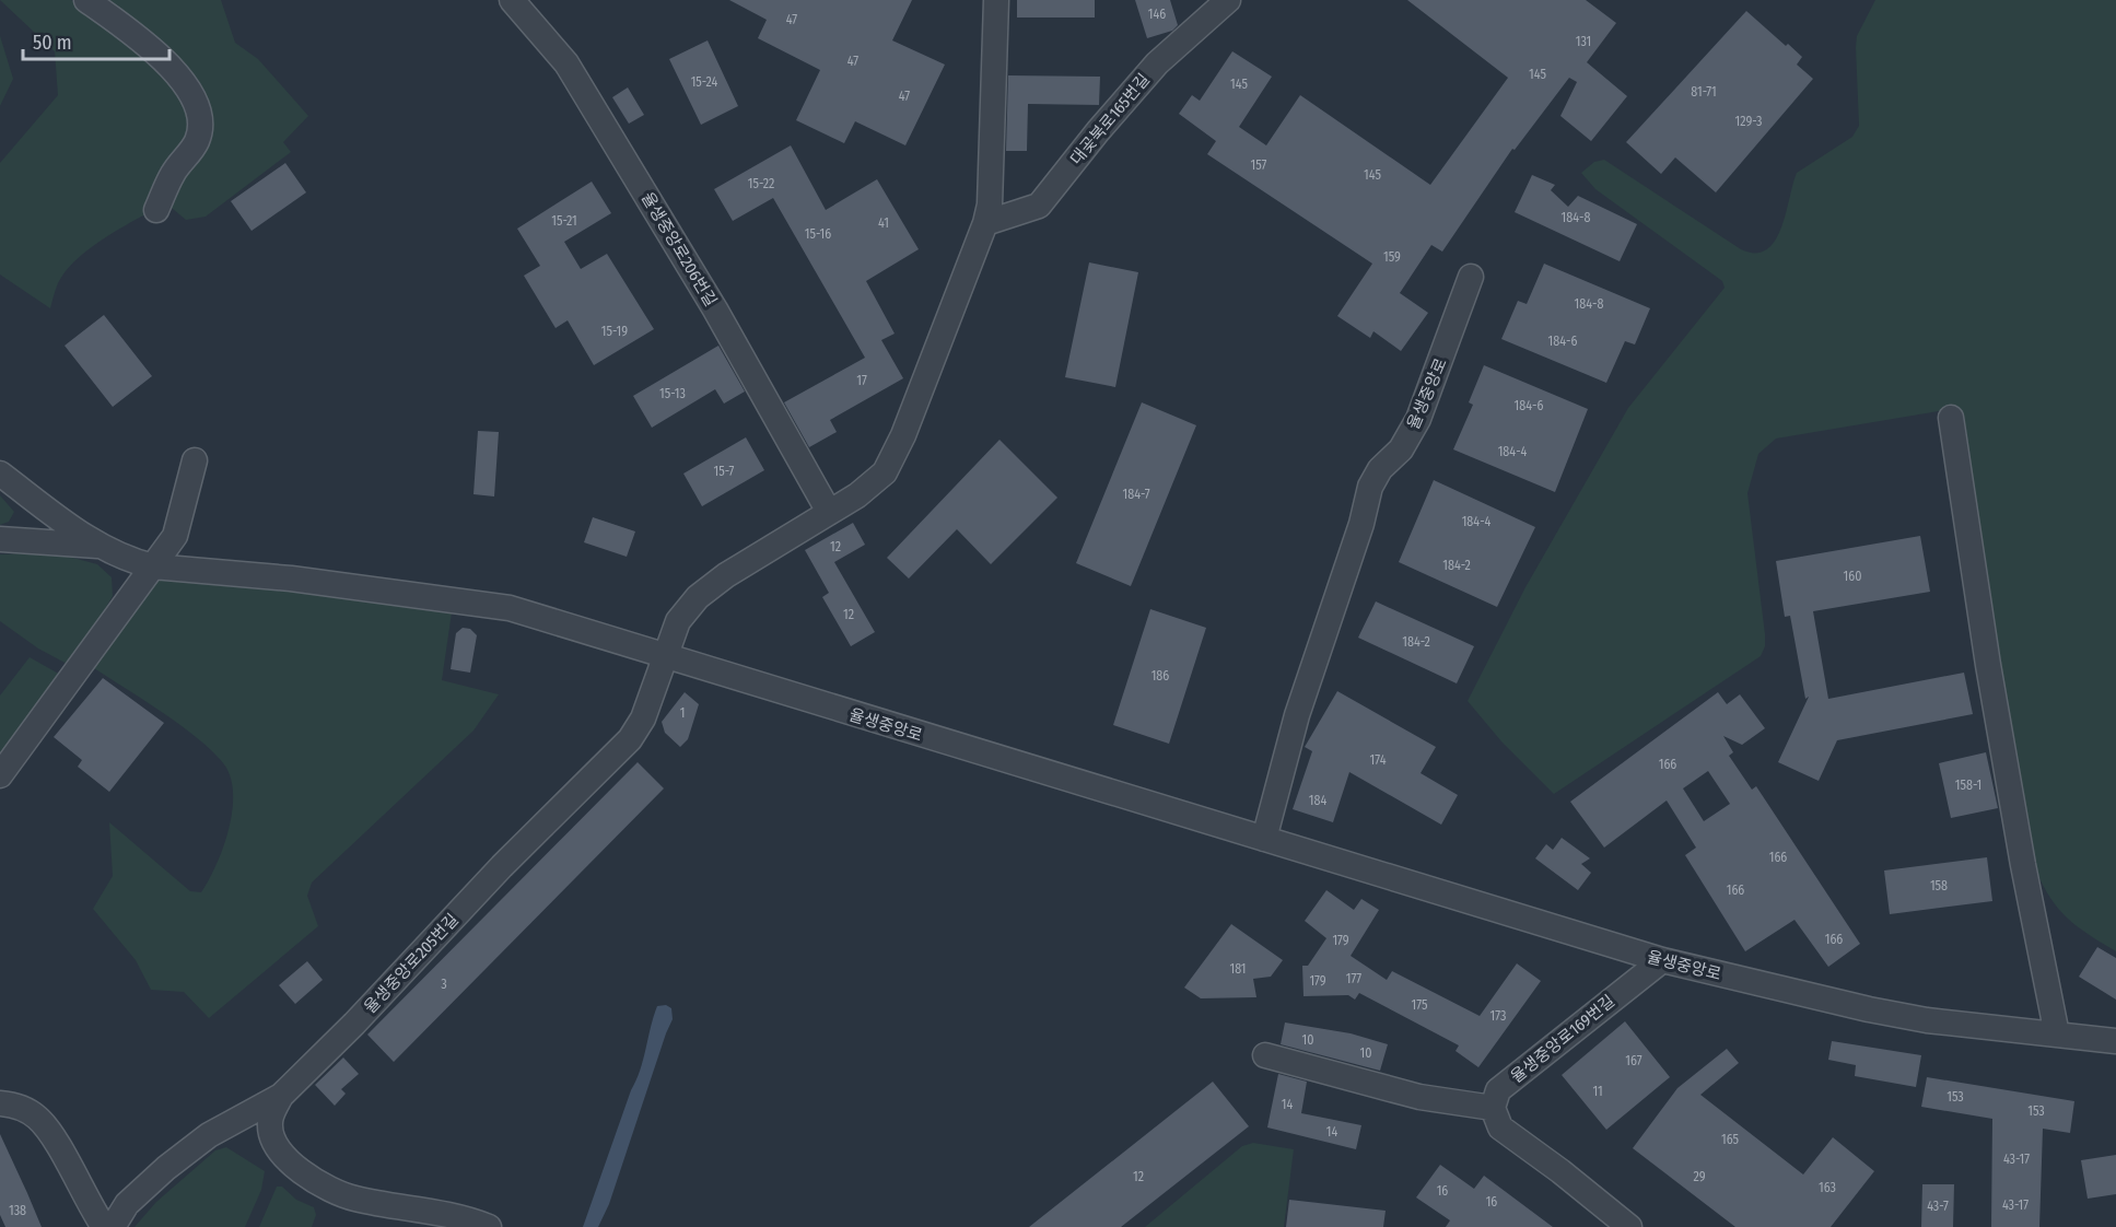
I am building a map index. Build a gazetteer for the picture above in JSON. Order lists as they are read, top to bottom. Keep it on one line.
{"streets":{"street":["대곶북로165번길","율생중앙로206번길","율생중앙로","율생중앙로205번길","율생중앙로169번길"]},"crossings":[["율생중앙로","율생중앙로205번길"],["율생중앙로","율생중앙로169번길"]],"house_numbers":["146","47","131","47","145","15-24","145","81-71","47","129-3","157","145","15-22","184-8","15-21","41","15-16","159","184-8","15-19","184-6","17","15-13","184-6","184-4","15-7","184-7","184-4","12","184-2","160","12","184-2","186","1","174","166","158-1","184","166","158","166","166","179","181","177","179","3","175","173","10","10","167","11","153","14","153","14","165","43-17","12","29","163","16","16","43-17","43-7","138"],"scale_bar":"50 m"}
